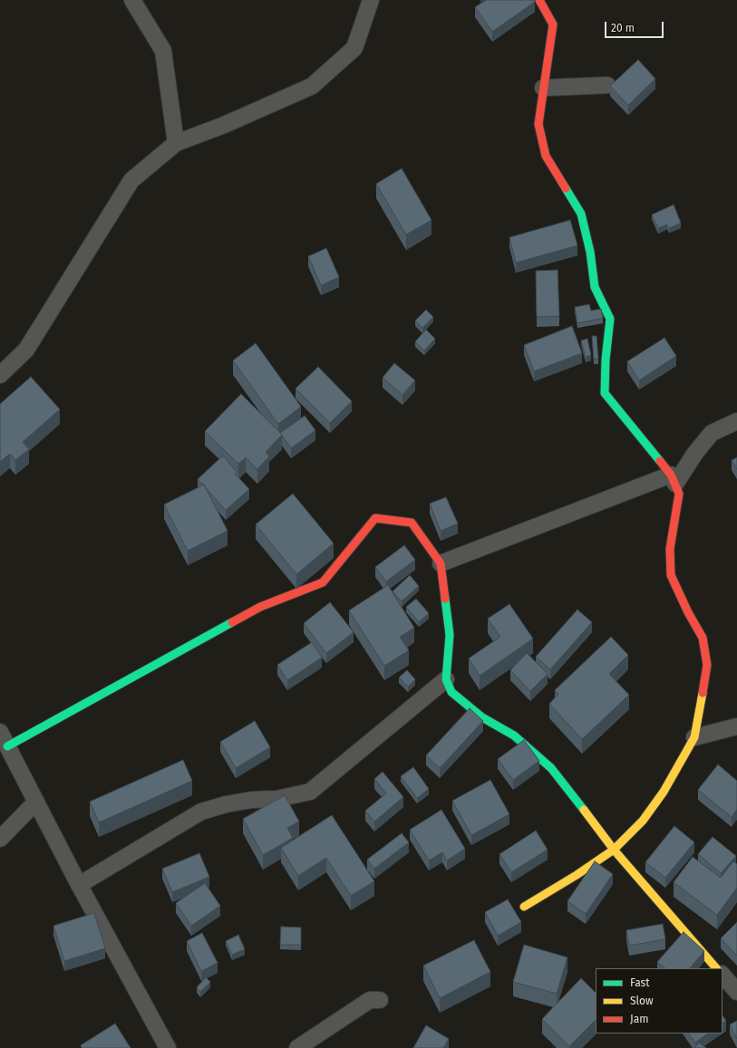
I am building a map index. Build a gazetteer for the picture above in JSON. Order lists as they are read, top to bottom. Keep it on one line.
{"legend":["Fast","Slow","Jam"],"scale_bar":"20 m"}
